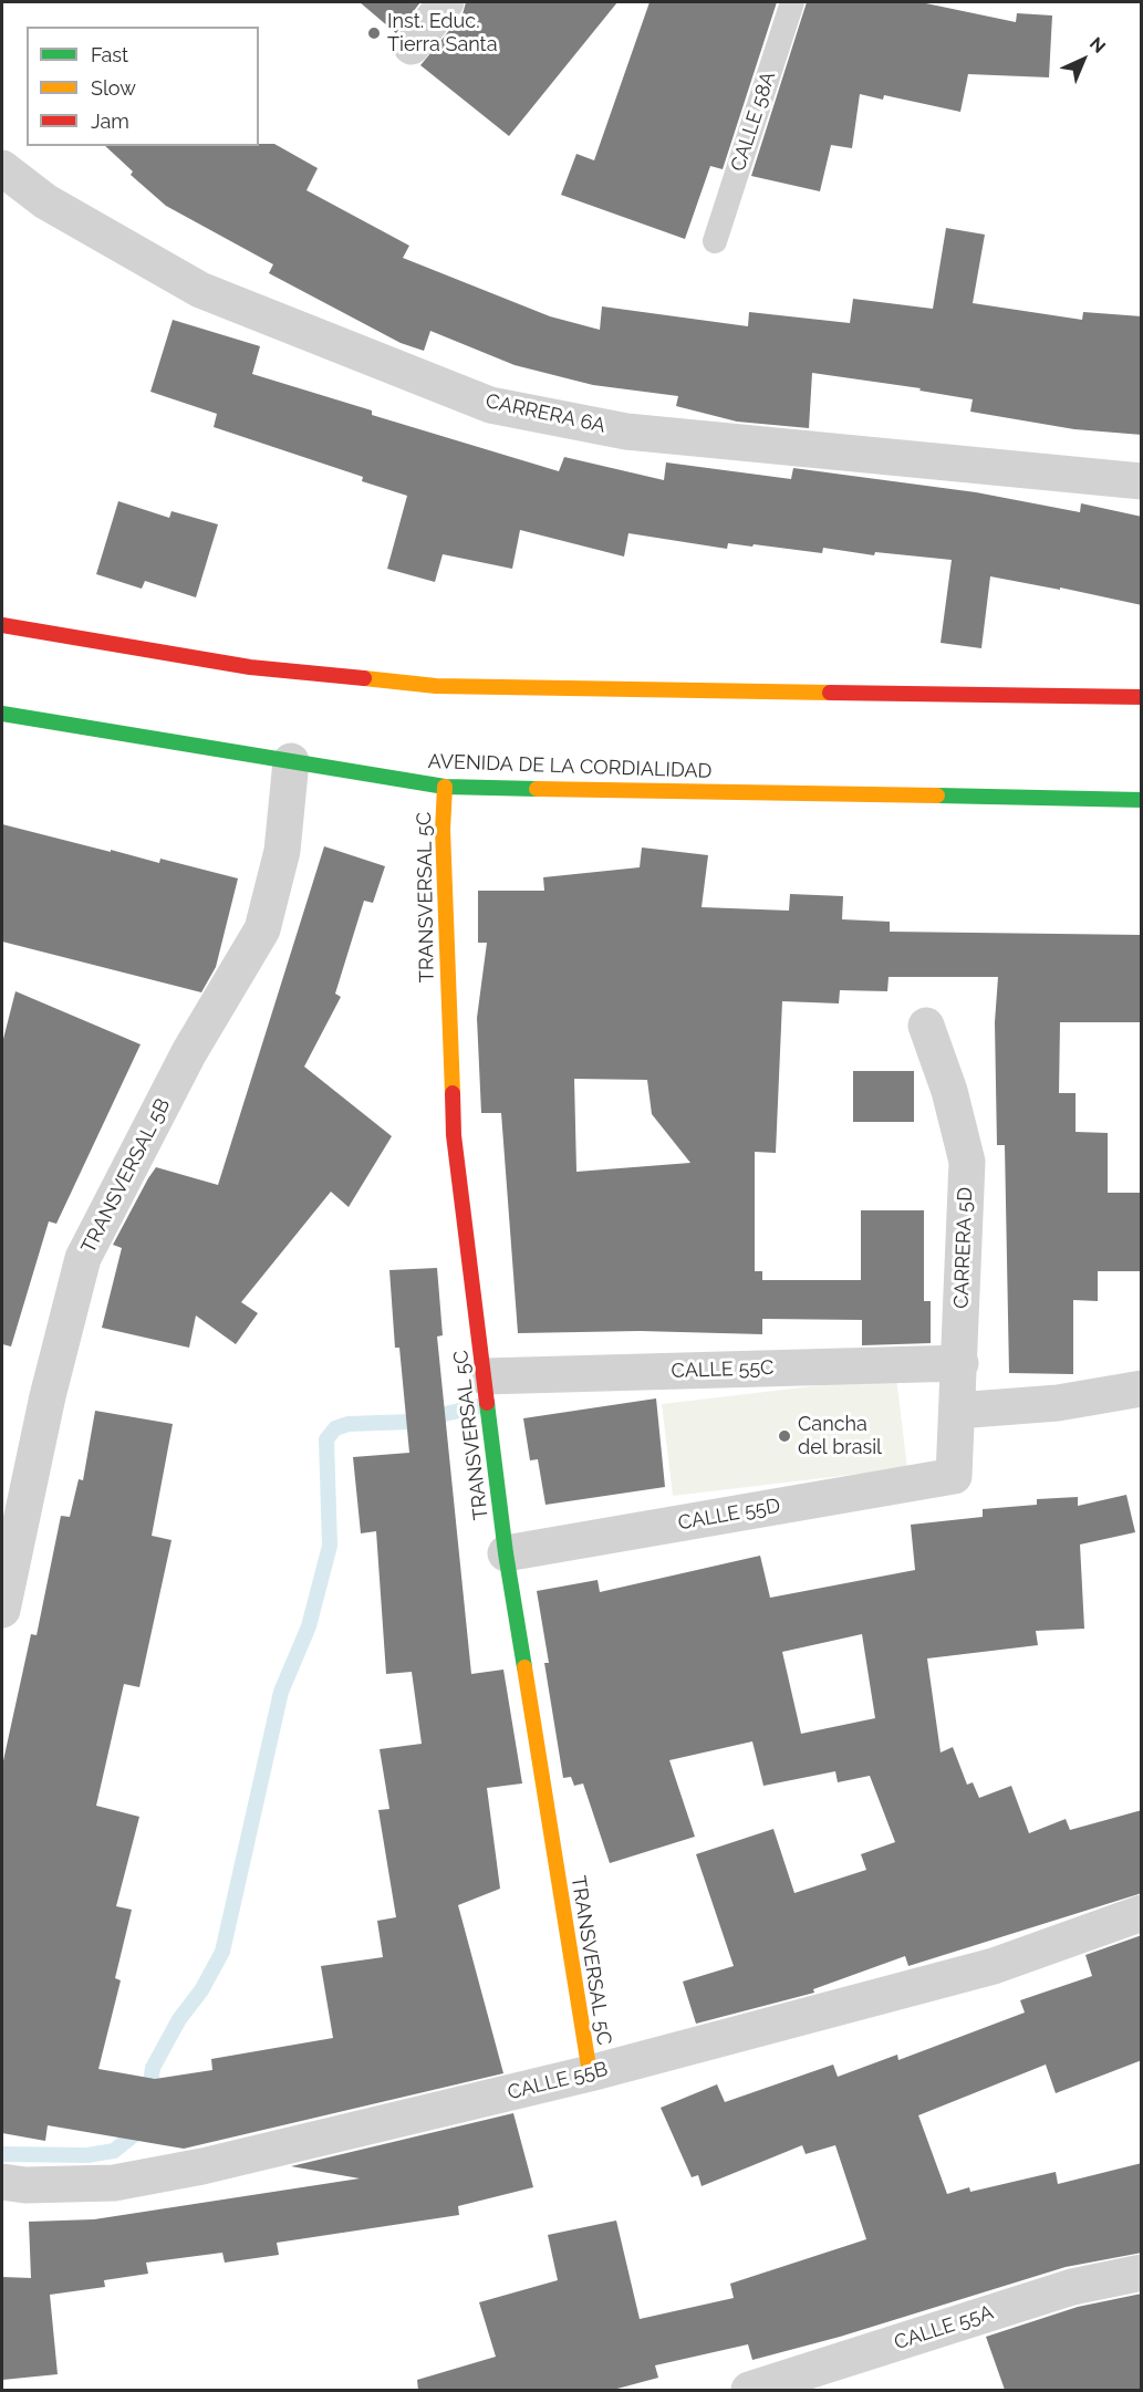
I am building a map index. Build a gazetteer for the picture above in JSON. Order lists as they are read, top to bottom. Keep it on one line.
{"streets":{"main road":["AVENIDA DE LA CORDIALIDAD","TRANSVERSAL 5C"],"street":["CARRERA 6A","TRANSVERSAL 5B","CARRERA 5D","CALLE 55C","CALLE 55D","CALLE 55B","CALLE 55A"],"lane":["CALLE 58A"]},"crossings":[["AVENIDA DE LA CORDIALIDAD","TRANSVERSAL 5C"],["AVENIDA DE LA CORDIALIDAD","TRANSVERSAL 5B"],["TRANSVERSAL 5C","CALLE 55C"],["TRANSVERSAL 5C","CALLE 55D"],["TRANSVERSAL 5C","CALLE 55B"],["CARRERA 5D","CALLE 55C"],["CARRERA 5D","CALLE 55D"]],"places":["Inst. Educ. Tierra Santa","Cancha del brasil"],"legend":["Fast","Slow","Jam"],"north":"top right"}
